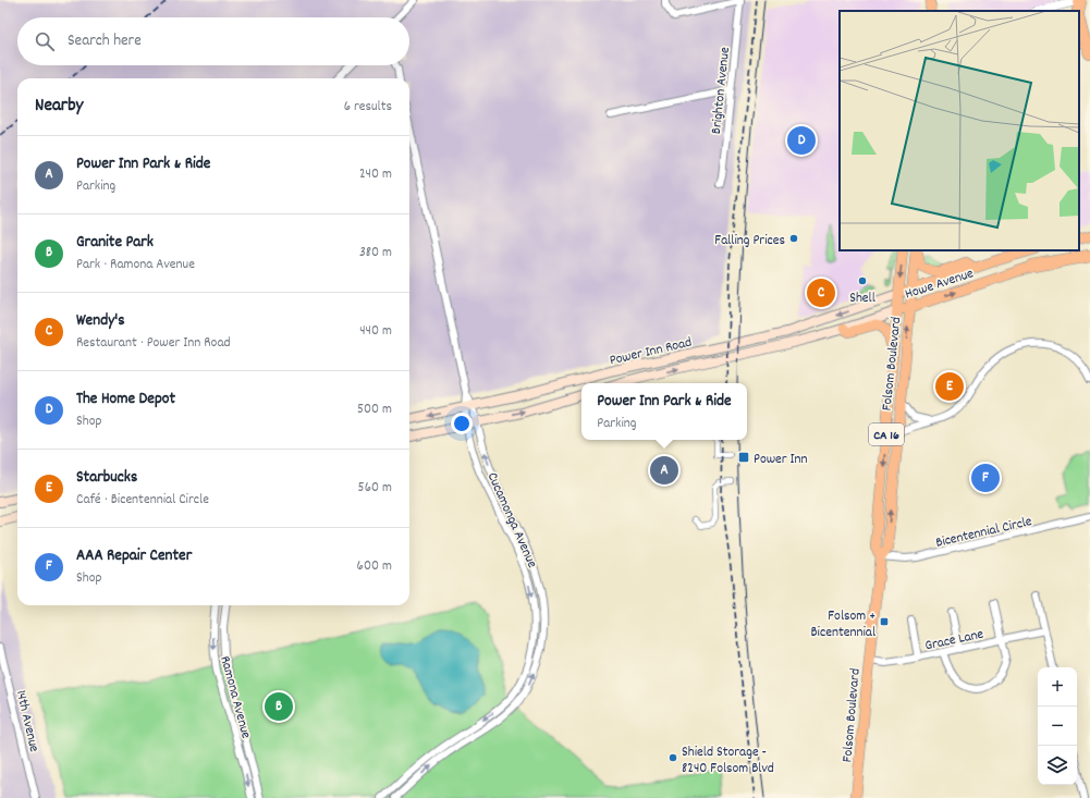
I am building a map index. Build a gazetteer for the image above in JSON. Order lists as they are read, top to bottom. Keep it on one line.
{"streets":{"main road":["Howe Avenue","Power Inn Road","Folsom Boulevard","CA 16"],"street":["Brighton Avenue","Cucamonga Avenue","Bicentennial Circle","Grace Lane","Ramona Avenue","14th Avenue"]},"crossings":[["Howe Avenue","Power Inn Road"],["Howe Avenue","Folsom Boulevard"],["Power Inn Road","Folsom Boulevard"],["Power Inn Road","Cucamonga Avenue"],["Folsom Boulevard","Bicentennial Circle"],["Folsom Boulevard","Grace Lane"]],"places":{"other":["Falling Prices","Shell","Shield Storage - 8240 Folsom Blvd"],"transit":["Power Inn","Folsom + Bicentennial"]},"page":{"search":"Search here","heading":["Nearby","6 results"],"pins":["D","C","E","A","F","B"],"list":[{"mark":"A","name":"Power Inn Park & Ride","note":"Parking","value":"240 m"},{"mark":"B","name":"Granite Park","note":"Park · Ramona Avenue","value":"380 m"},{"mark":"C","name":"Wendy's","note":"Restaurant · Power Inn Road","value":"440 m"},{"mark":"D","name":"The Home Depot","note":"Shop","value":"500 m"},{"mark":"E","name":"Starbucks","note":"Café · Bicentennial Circle","value":"560 m"},{"mark":"F","name":"AAA Repair Center","note":"Shop","value":"600 m"}],"popup":["Power Inn Park & Ride","Parking"],"map_buttons":["+","−"]}}
